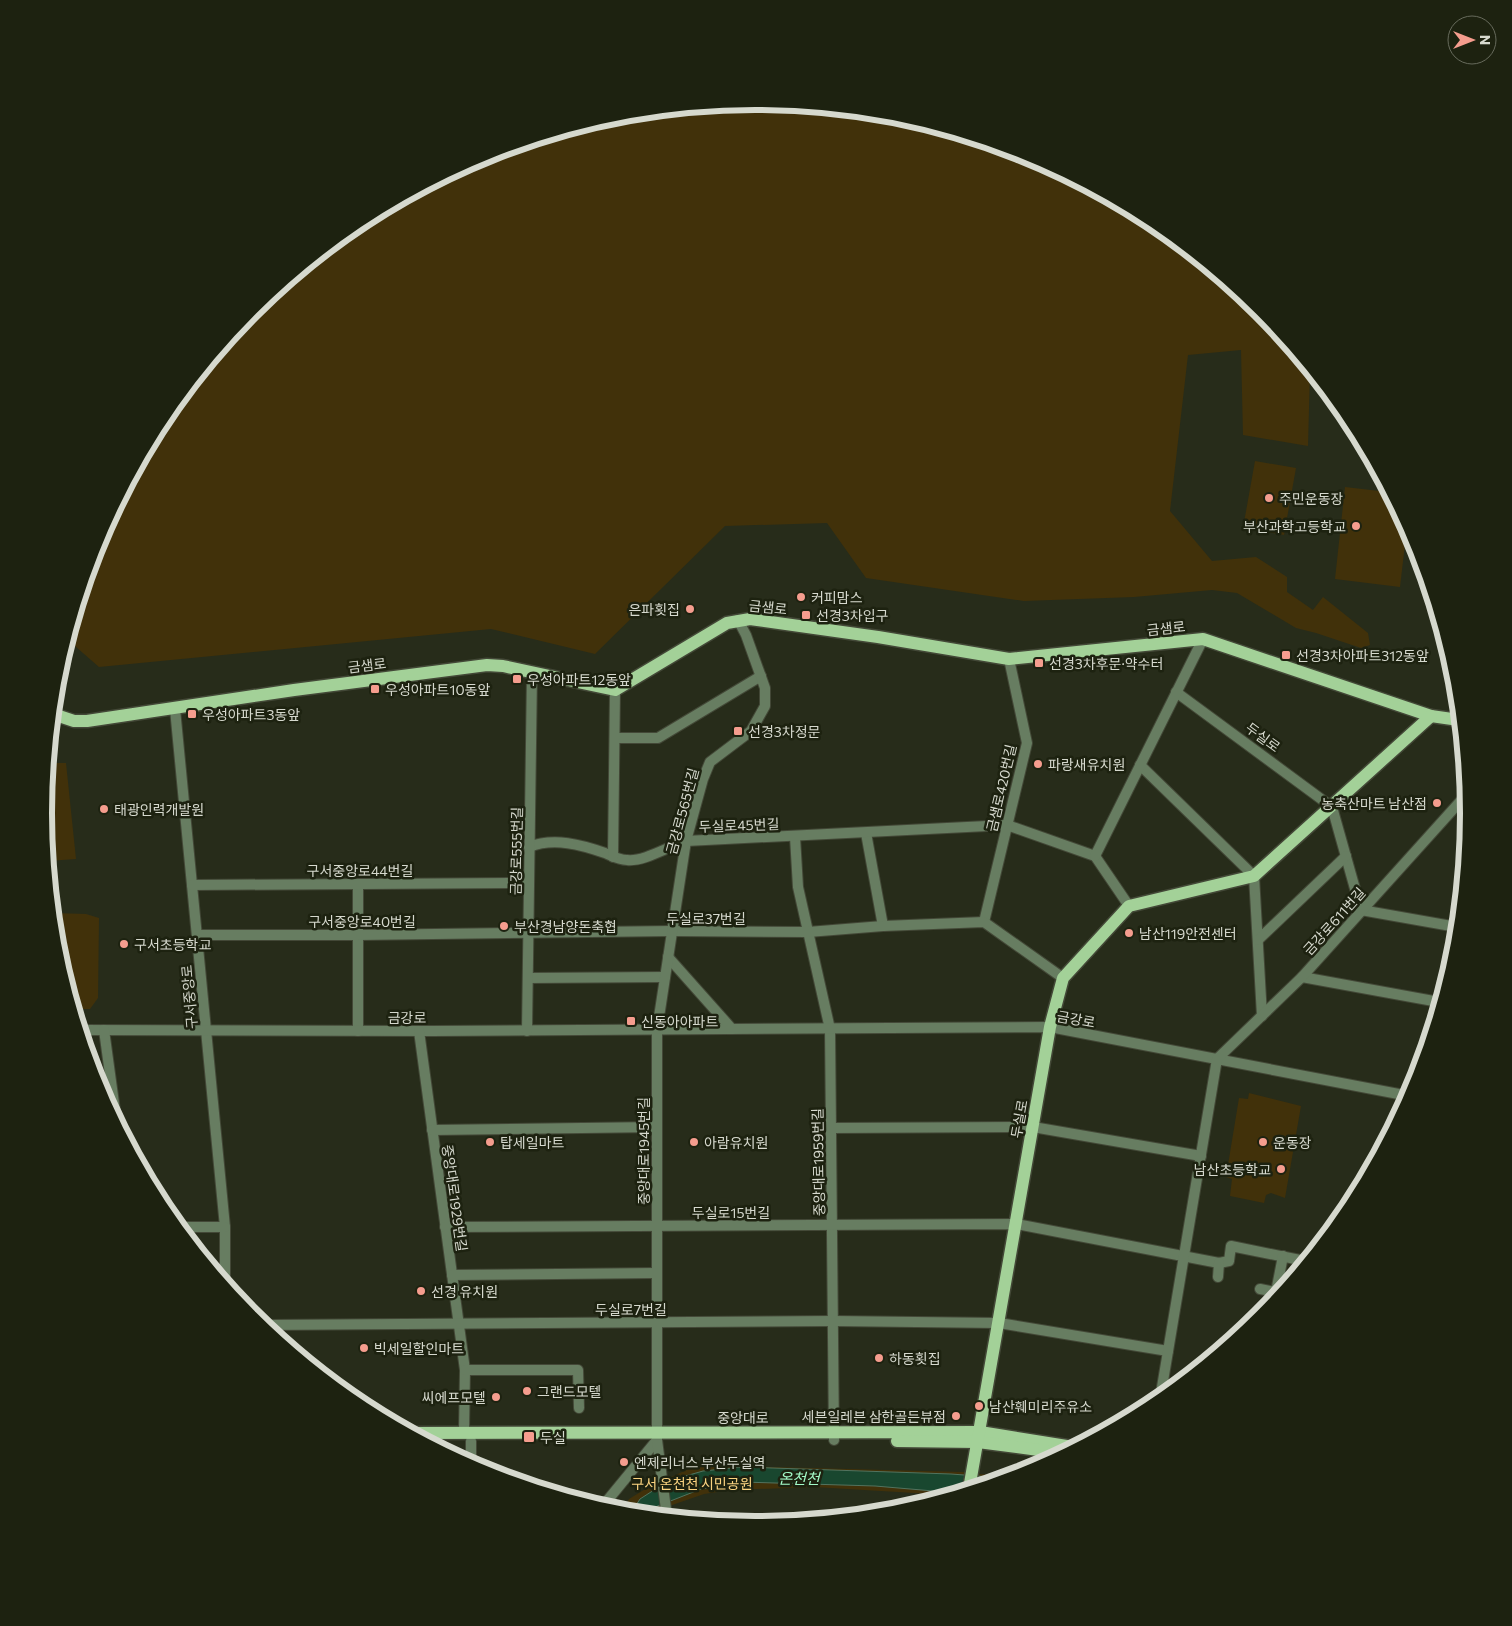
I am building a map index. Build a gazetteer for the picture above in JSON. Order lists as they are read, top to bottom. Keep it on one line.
{"streets":{"main road":["금샘로","두실로","중앙대로"],"street":["금샘로420번길","금강로565번길","두실로45번길","금강로555번길","구서중앙로44번길","두실로37번길","구서중앙로40번길","금강로611번길","구서중앙로","금강로","중앙대로1945번길","중앙대로1959번길","중앙대로1929번길","두실로15번길","두실로7번길"]},"crossings":[["금샘로","금샘로420번길"],["금샘로","금강로565번길"],["금샘로","금강로555번길"],["금샘로","구서중앙로"],["두실로","금강로"],["두실로","두실로15번길"],["두실로","두실로7번길"],["두실로","중앙대로"],["금샘로420번길","두실로45번길"],["금샘로420번길","두실로37번길"],["금강로565번길","두실로45번길"],["금강로565번길","두실로37번길"],["금강로565번길","금강로"],["금강로565번길","중앙대로1945번길"],["두실로45번길","금강로555번길"],["두실로45번길","중앙대로1959번길"],["금강로555번길","구서중앙로44번길"],["금강로555번길","두실로37번길"],["금강로555번길","구서중앙로40번길"],["금강로555번길","금강로"],["구서중앙로44번길","구서중앙로"],["두실로37번길","구서중앙로40번길"],["두실로37번길","중앙대로1959번길"],["구서중앙로40번길","구서중앙로"],["금강로611번길","금강로"],["구서중앙로","금강로"],["금강로","중앙대로1945번길"],["금강로","중앙대로1959번길"],["금강로","중앙대로1929번길"],["중앙대로1945번길","두실로15번길"],["중앙대로1945번길","두실로7번길"],["중앙대로1945번길","중앙대로"],["중앙대로1959번길","두실로15번길"],["중앙대로1959번길","두실로7번길"],["중앙대로1959번길","중앙대로"],["중앙대로1929번길","두실로15번길"],["중앙대로1929번길","두실로7번길"],["중앙대로1929번길","중앙대로"]],"water":["온천천"],"parks":["구서 온천천 시민공원"],"places":{"other":["주민운동장","부산과학고등학교","커피맘스","은파횟집","파랑새유치원","농축산마트 남산점","태광인력개발원","부산경남양돈축협","남산119안전센터","구서초등학교","탑세일마트","아람유치원","운동장","남산초등학교","선경 유치원","빅세일할인마트","하동횟집","그랜드모텔","씨에프모텔","남산훼미리주유소","세븐일레븐 삼한골든뷰점","엔제리너스 부산두실역"],"transit":["선경3차입구","선경3차아파트312동앞","선경3차후문·약수터","우성아파트12동앞","우성아파트10동앞","우성아파트3동앞","선경3차정문","신동아아파트","두실"]},"north":"right"}
